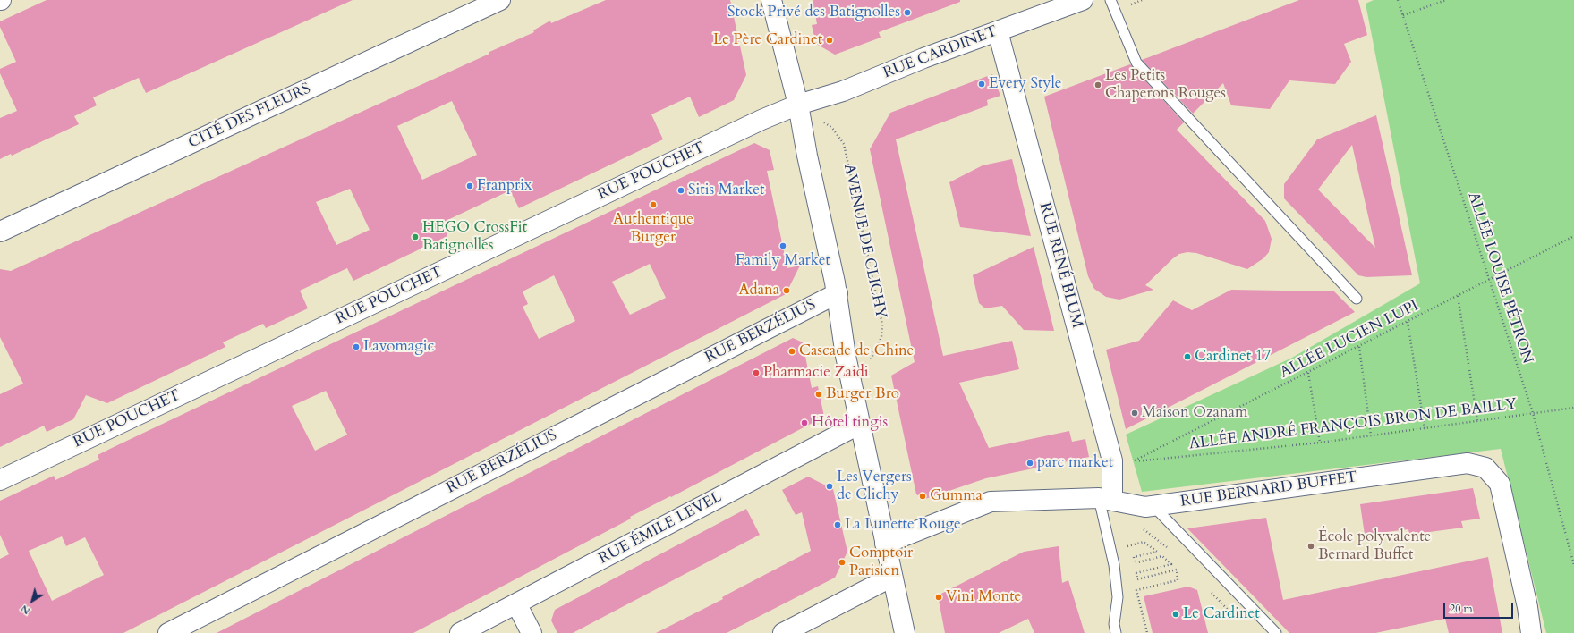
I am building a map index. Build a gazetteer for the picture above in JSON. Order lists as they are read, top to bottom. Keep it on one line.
{"streets":{"street":["RUE CARDINET","CITÉ DES FLEURS","RUE POUCHET","RUE RENÉ BLUM","RUE BERZÉLIUS","RUE BERNARD BUFFET","RUE ÉMILE LEVEL"],"path":["AVENUE DE CLICHY","ALLÉE LOUISE PÉTRON","ALLÉE LUCIEN LUPI","ALLÉE ANDRÉ FRANÇOIS BRON DE BAILLY"]},"crossings":[["RUE CARDINET","RUE POUCHET"],["RUE CARDINET","AVENUE DE CLICHY"],["RUE CARDINET","RUE RENÉ BLUM"],["RUE POUCHET","AVENUE DE CLICHY"],["RUE RENÉ BLUM","RUE BERNARD BUFFET"],["ALLÉE LOUISE PÉTRON","ALLÉE LUCIEN LUPI"],["ALLÉE LOUISE PÉTRON","ALLÉE ANDRÉ FRANÇOIS BRON DE BAILLY"],["ALLÉE LUCIEN LUPI","ALLÉE ANDRÉ FRANÇOIS BRON DE BAILLY"]],"places":["Stock Privé des Batignolles","Le Père Cardinet","Every Style","Les Petits Chaperons Rouges","Franprix","Sitis Market","Authentique Burger","HEGO CrossFit Batignolles","Family Market","Adana","Lavomagic","Cascade de Chine","Cardinet 17","Pharmacie Zaidi","Burger Bro","Maison Ozanam","Hôtel tingis","parc market","Les Vergers de Clichy","Gumma","La Lunette Rouge","École polyvalente Bernard Buffet","Comptoir Parisien","Vini Monte","Le Cardinet"],"scale_bar":"20 m","north":"bottom left"}
